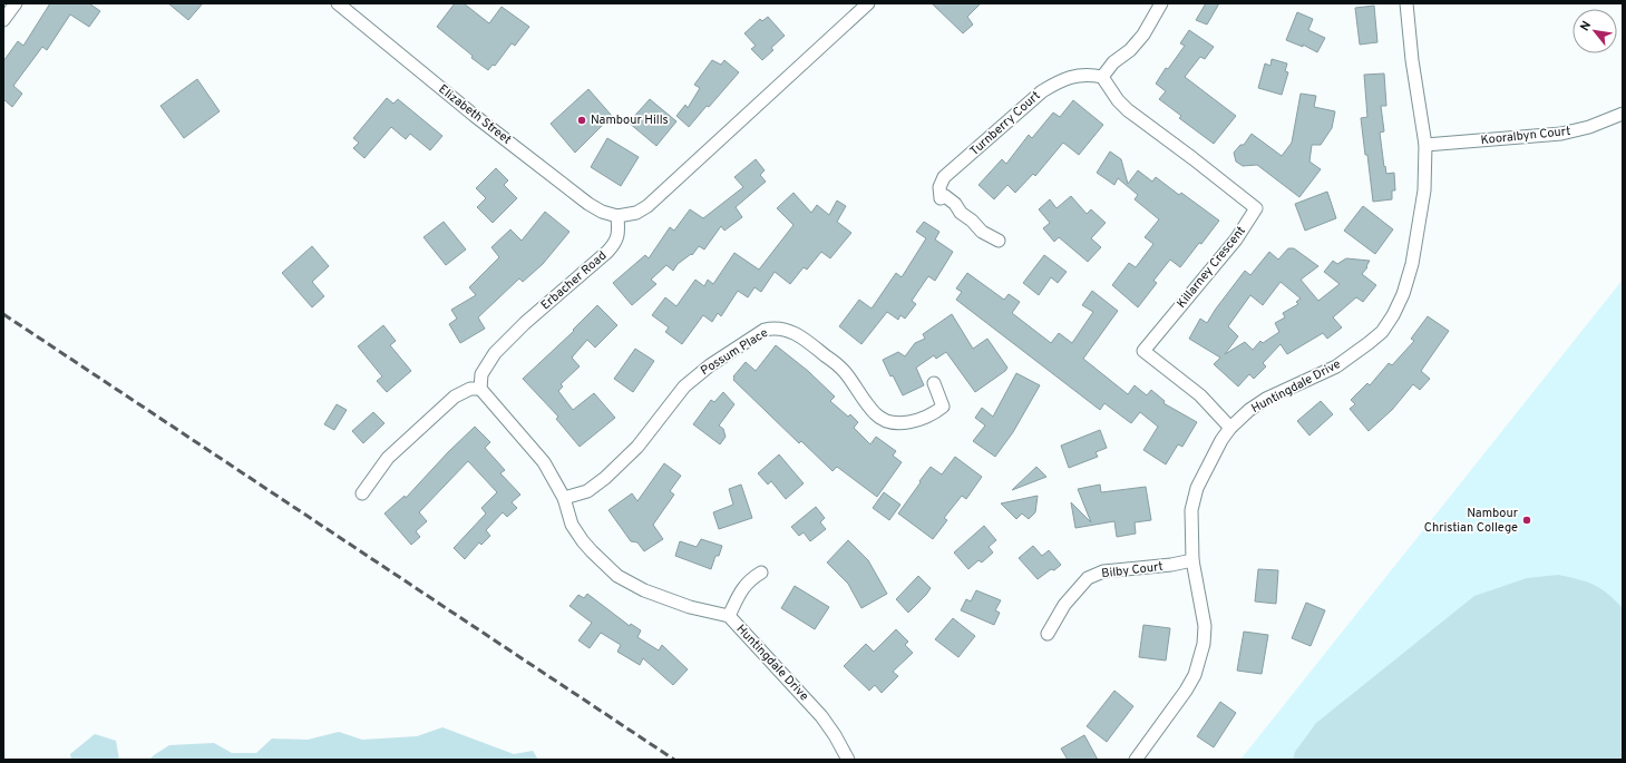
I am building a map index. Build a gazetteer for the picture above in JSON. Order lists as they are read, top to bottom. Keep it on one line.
{"streets":{"street":["Elizabeth Street","Turnberry Court","Kooralbyn Court","Killarney Crescent","Erbacher Road","Possum Place","Huntingdale Drive","Bilby Court"]},"crossings":[["Elizabeth Street","Erbacher Road"],["Turnberry Court","Killarney Crescent"],["Kooralbyn Court","Huntingdale Drive"],["Killarney Crescent","Huntingdale Drive"],["Erbacher Road","Huntingdale Drive"],["Possum Place","Huntingdale Drive"],["Huntingdale Drive","Bilby Court"]],"places":["Nambour Hills","Nambour Christian College"],"north":"top left"}
